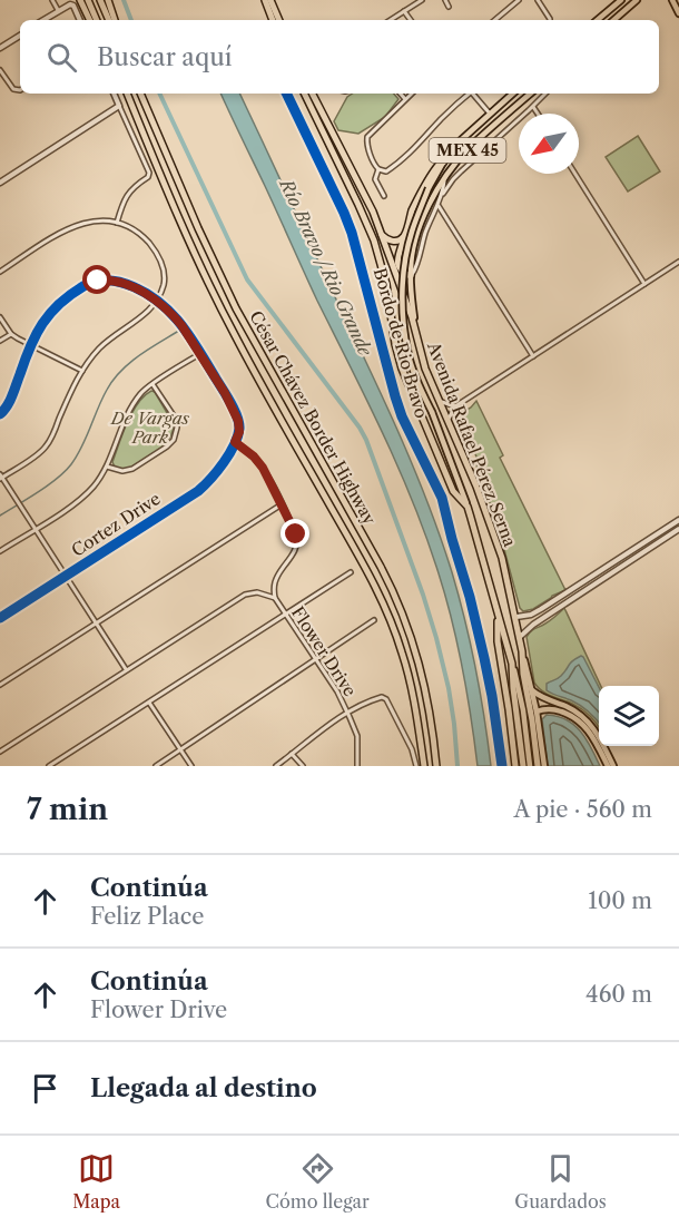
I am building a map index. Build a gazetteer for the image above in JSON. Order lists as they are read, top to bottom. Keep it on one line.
{"streets":{"highway":["MEX 45","César Chávez Border Highway","Avenida Rafael Pérez Serna"],"street":["Cortez Drive","Flower Drive"],"cycle path":["Bordo de Rio Bravo"]},"crossings":[["MEX 45","Avenida Rafael Pérez Serna"],["Cortez Drive","Flower Drive"]],"water":["Río Bravo / Rio Grande"],"parks":["De Vargas Park"],"north":"bottom left","page":{"search":"Buscar aquí","heading":["7 min","A pie · 560 m"],"list":[["Continúa","Feliz Place","100 m"],["Continúa","Flower Drive","460 m"],"Llegada al destino"],"nav":["Mapa","Cómo llegar","Guardados"]}}
